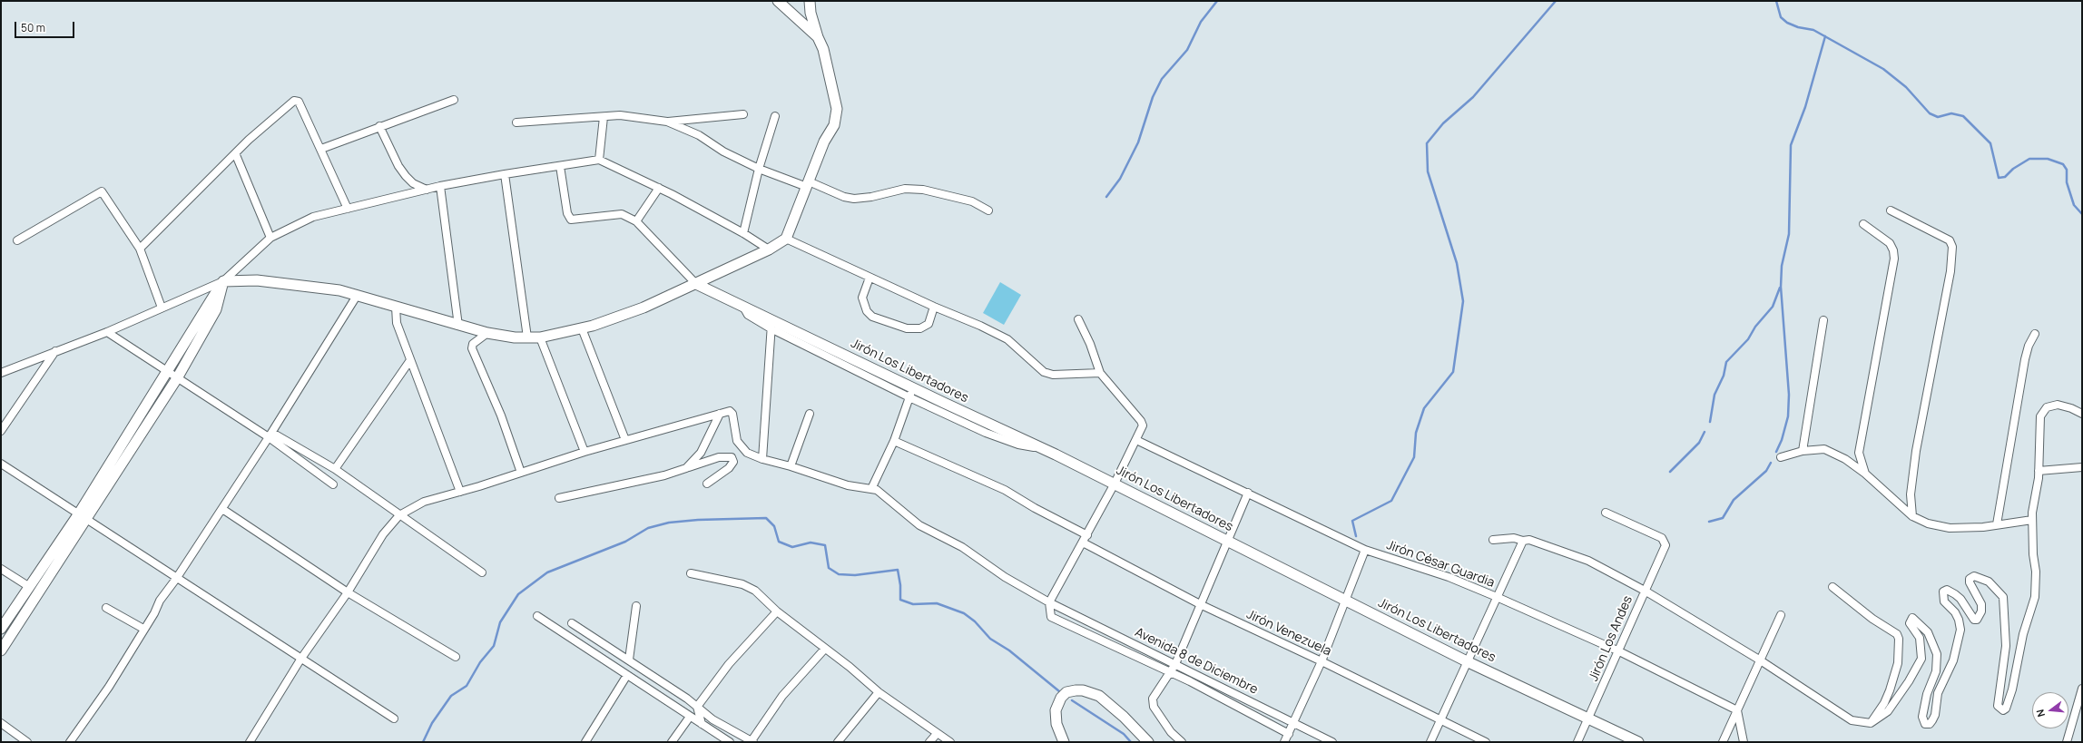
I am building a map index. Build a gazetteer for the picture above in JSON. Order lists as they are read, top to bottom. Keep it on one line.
{"streets":{"street":["Jirón Los Libertadores","Jirón César Guardia","Jirón Venezuela","Jirón Los Andes","Avenida 8 de Diciembre"]},"crossings":[["Jirón Los Libertadores","Jirón Los Andes"],["Jirón César Guardia","Jirón Los Andes"]],"scale_bar":"50 m","north":"left"}
